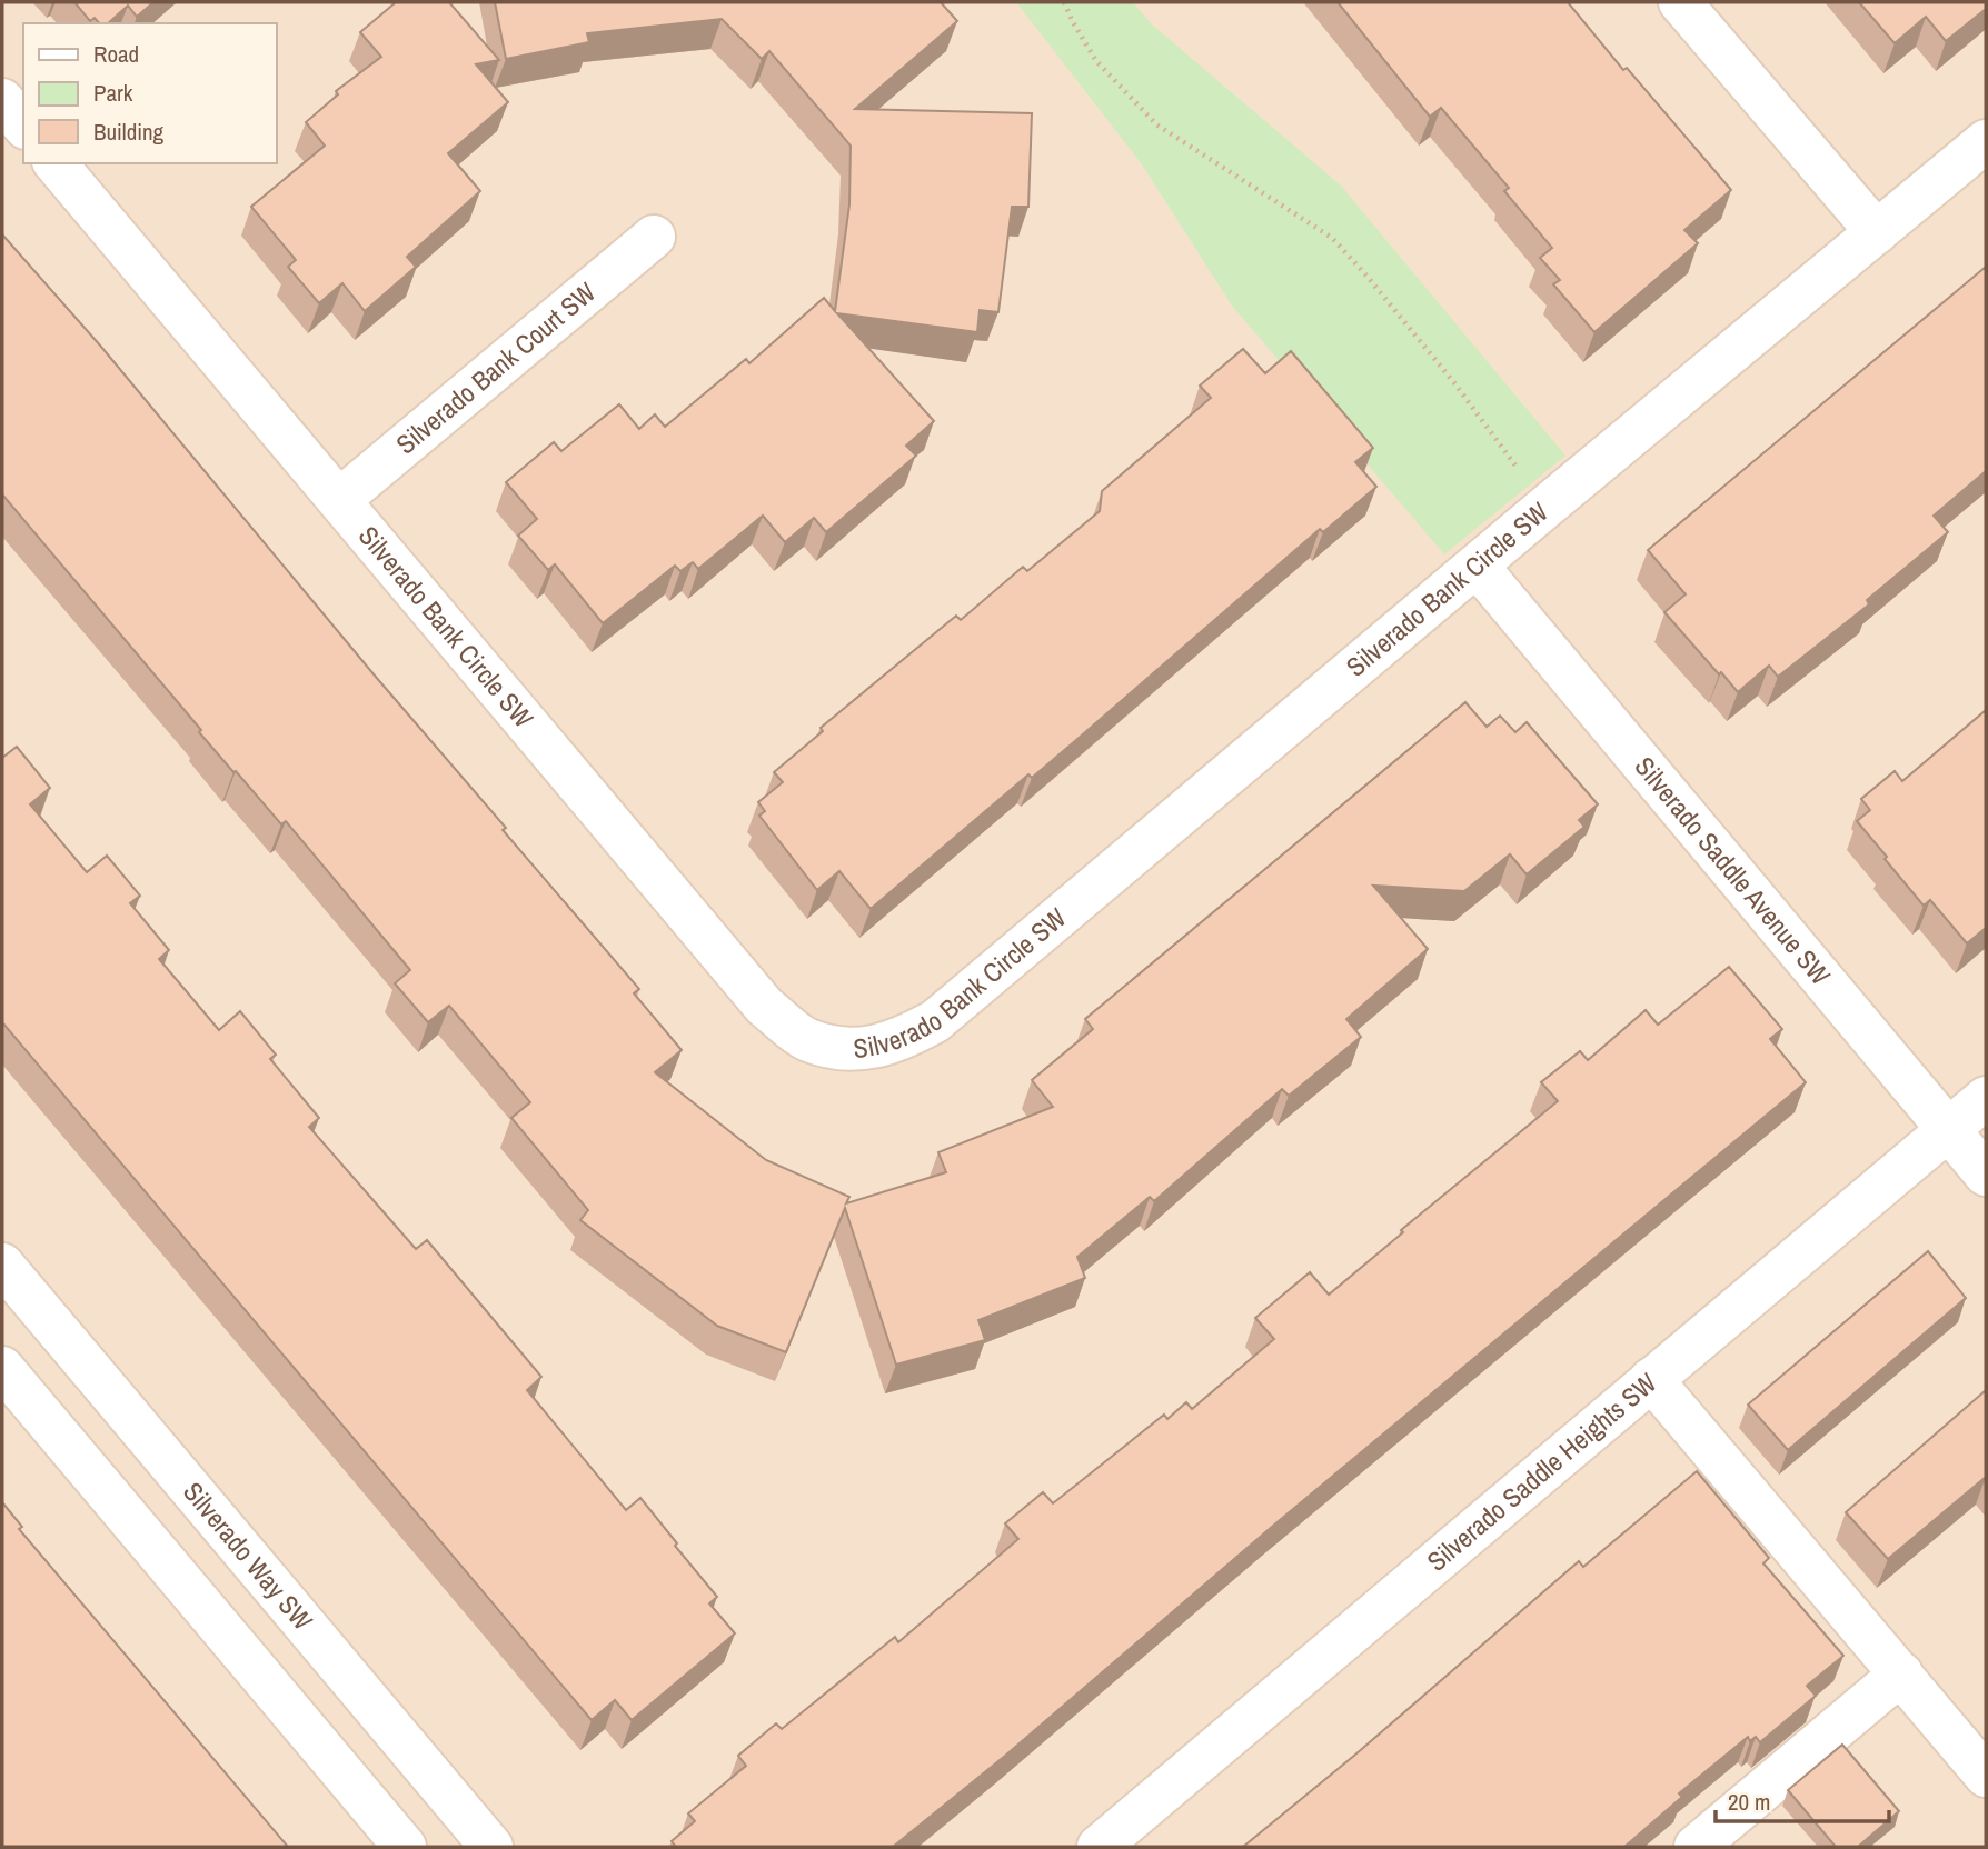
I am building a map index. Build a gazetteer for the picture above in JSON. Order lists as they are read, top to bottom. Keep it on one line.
{"streets":{"street":["Silverado Bank Court SW","Silverado Bank Circle SW","Silverado Saddle Avenue SW","Silverado Saddle Heights SW","Silverado Way SW"]},"crossings":[["Silverado Bank Court SW","Silverado Bank Circle SW"],["Silverado Bank Circle SW","Silverado Saddle Avenue SW"],["Silverado Saddle Avenue SW","Silverado Saddle Heights SW"]],"legend":["Road","Park","Building"],"scale_bar":"20 m"}
